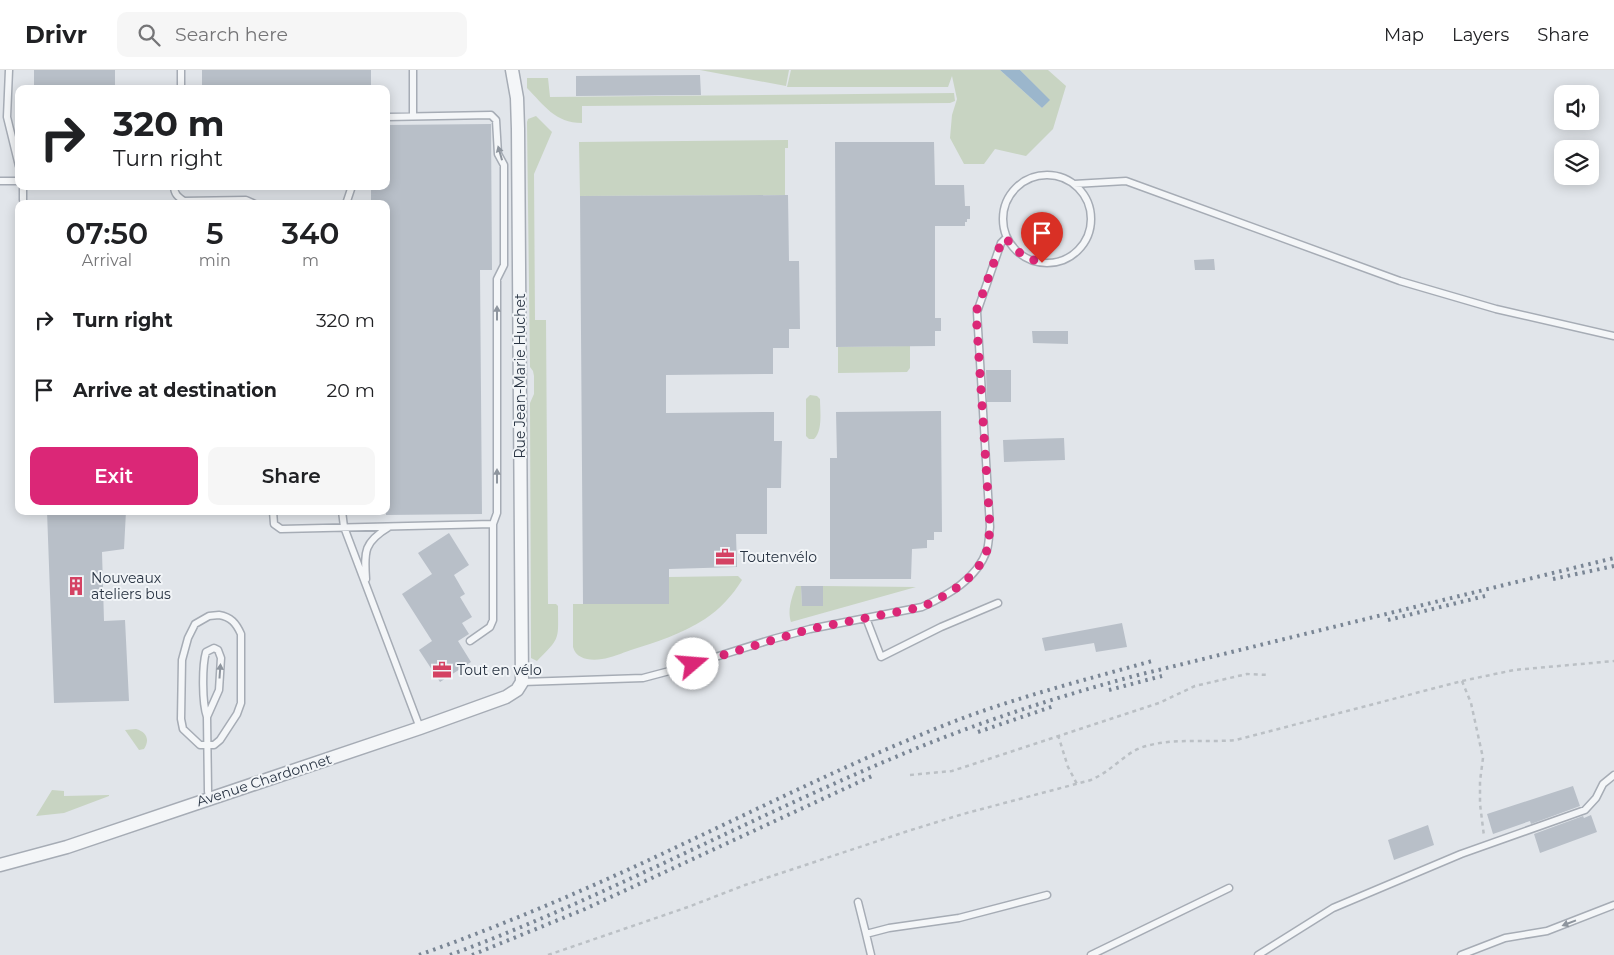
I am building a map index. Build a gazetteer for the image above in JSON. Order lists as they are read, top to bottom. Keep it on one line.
{"streets":{"street":["Rue Jean-Marie Huchet","Avenue Chardonnet"]},"crossings":[["Rue Jean-Marie Huchet","Avenue Chardonnet"]],"places":{"office":["Toutenvélo","Tout en vélo"],"building":["Nouveaux ateliers bus"]},"page":{"header":"Drivr","search":"Search here","nav":["Map","Layers","Share"],"turn":["320 m","Turn right"],"eta":["07:50","Arrival","5","min","340","m"],"list":[{"name":"Turn right","value":"320 m"},{"name":"Arrive at destination","value":"20 m"}],"buttons":["Exit","Share"]}}
